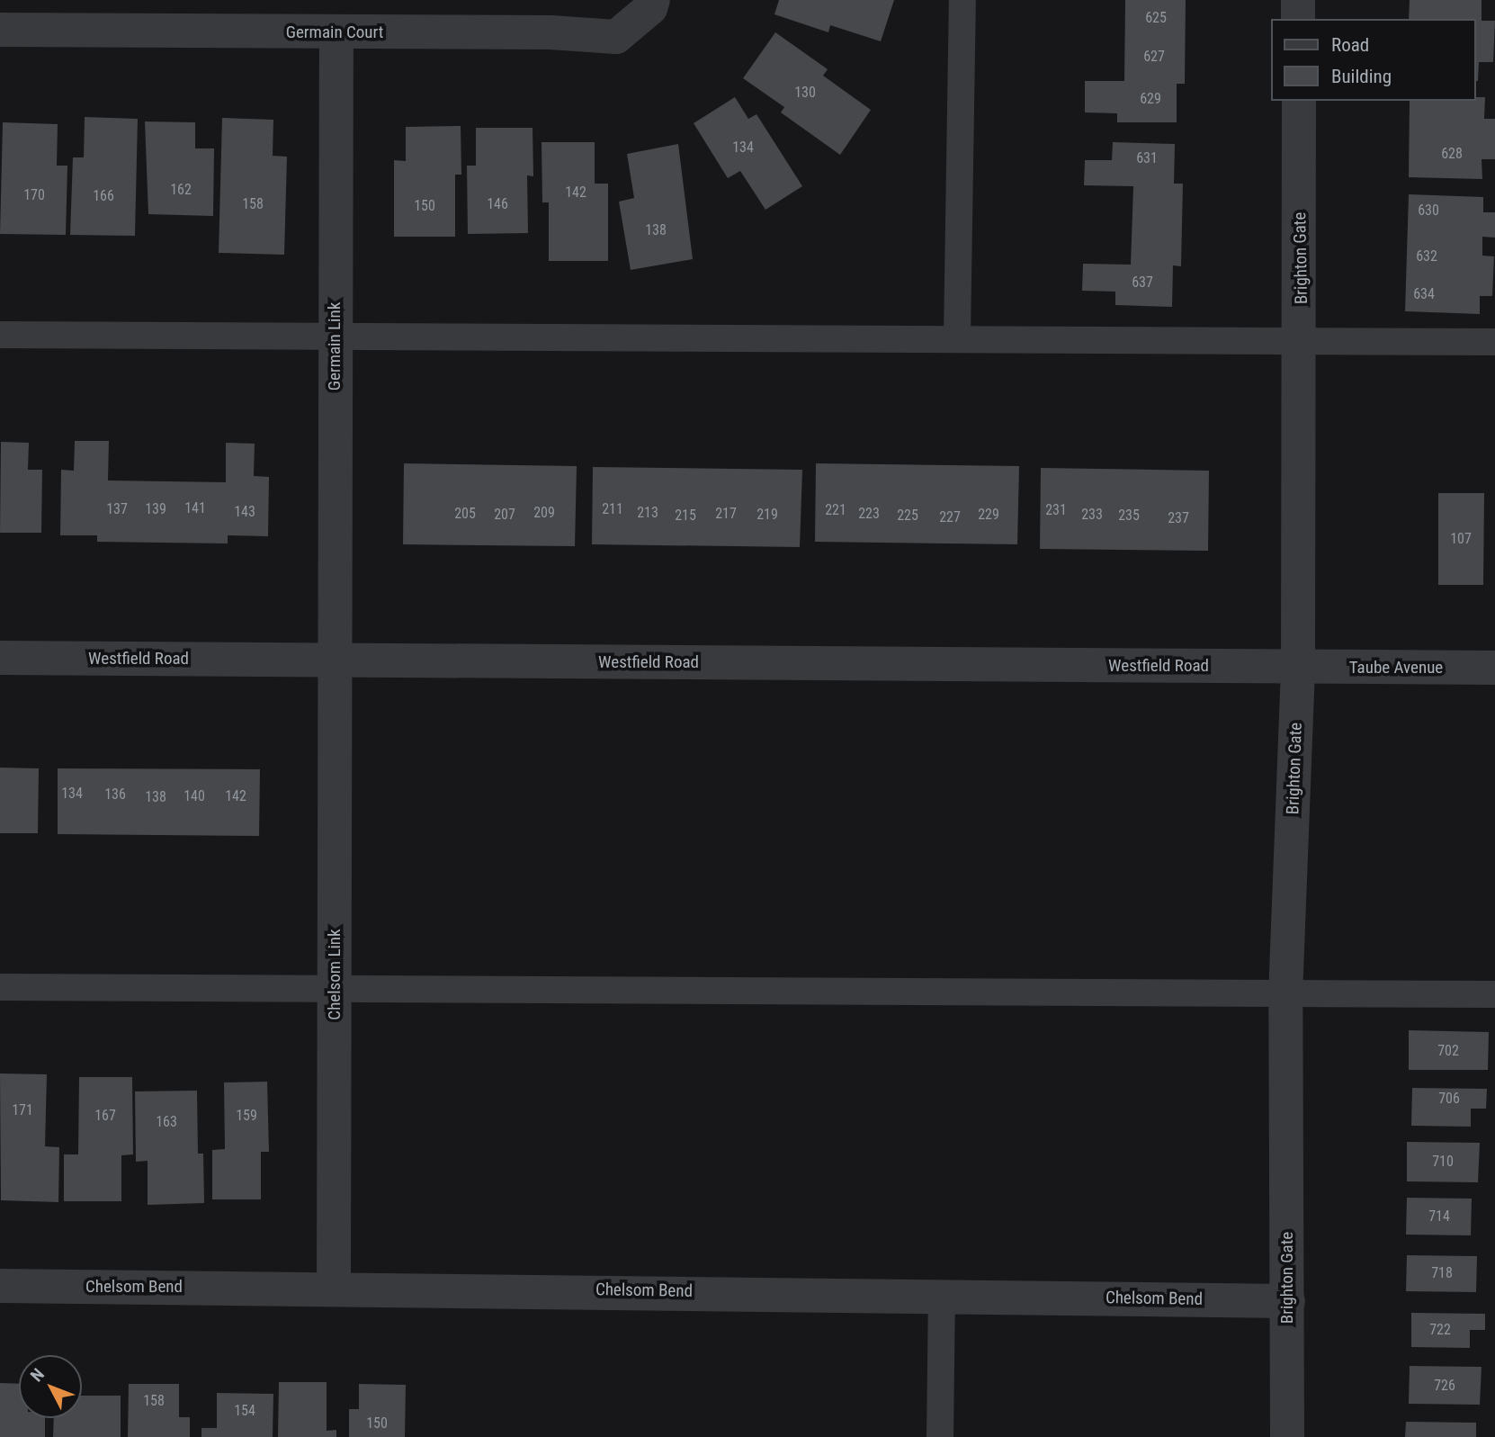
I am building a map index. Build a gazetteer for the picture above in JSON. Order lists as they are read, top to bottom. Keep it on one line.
{"streets":{"street":["Germain Court","Brighton Gate","Germain Link","Westfield Road","Taube Avenue","Chelsom Link","Chelsom Bend"]},"crossings":[["Germain Court","Germain Link"],["Brighton Gate","Westfield Road"],["Brighton Gate","Taube Avenue"],["Brighton Gate","Chelsom Bend"],["Germain Link","Westfield Road"],["Germain Link","Chelsom Link"],["Westfield Road","Taube Avenue"],["Westfield Road","Chelsom Link"],["Chelsom Link","Chelsom Bend"]],"house_numbers":["625","627","130","629","134","628","631","162","142","170","166","158","146","150","630","138","632","637","634","141","137","139","211","221","231","143","209","213","205","217","223","207","219","229","233","215","225","235","227","237","107","134","136","140","142","138","702","706","171","167","159","163","710","714","718","722","726","158","154","150"],"legend":["Road","Building"],"north":"top left"}
